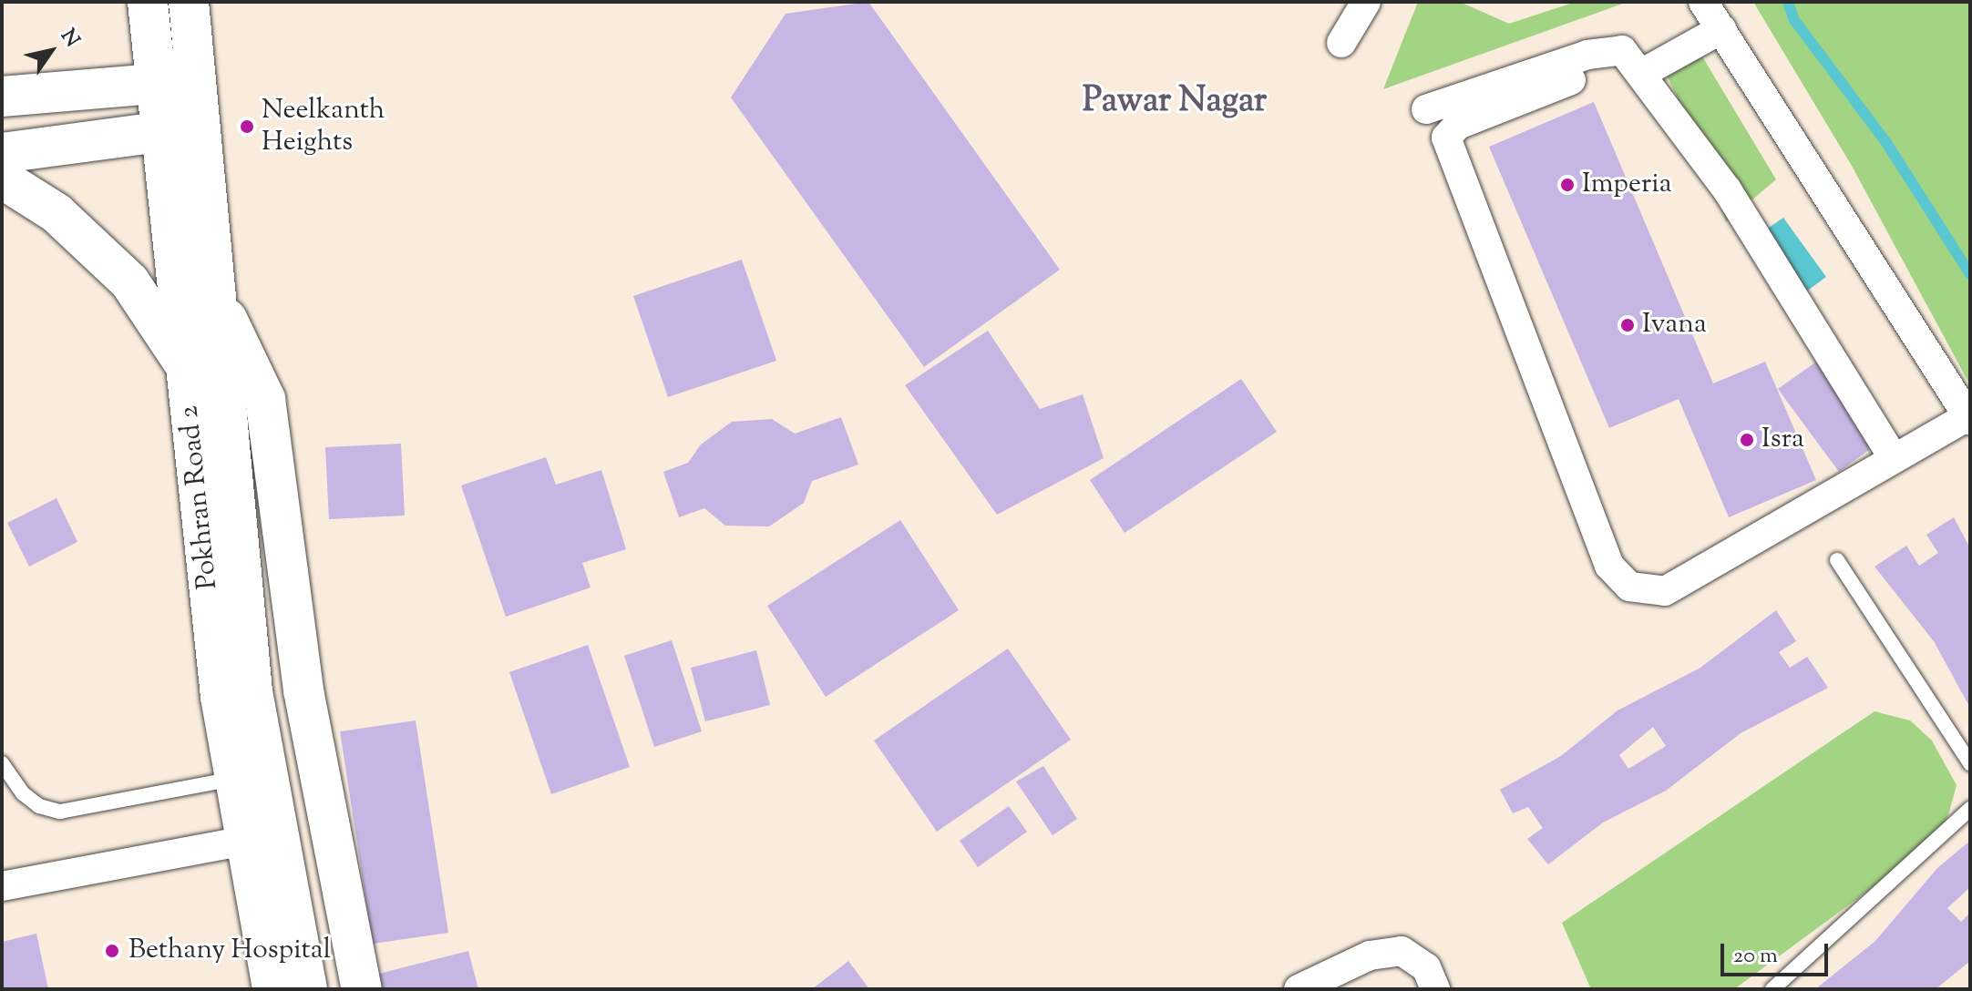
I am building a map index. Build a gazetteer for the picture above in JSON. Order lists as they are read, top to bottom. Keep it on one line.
{"streets":{"main road":["Pokhran Road 2"]},"districts":["Pawar Nagar"],"places":["Neelkanth Heights","Imperia","Ivana","Isra","Bethany Hospital"],"scale_bar":"20 m","north":"top right"}
